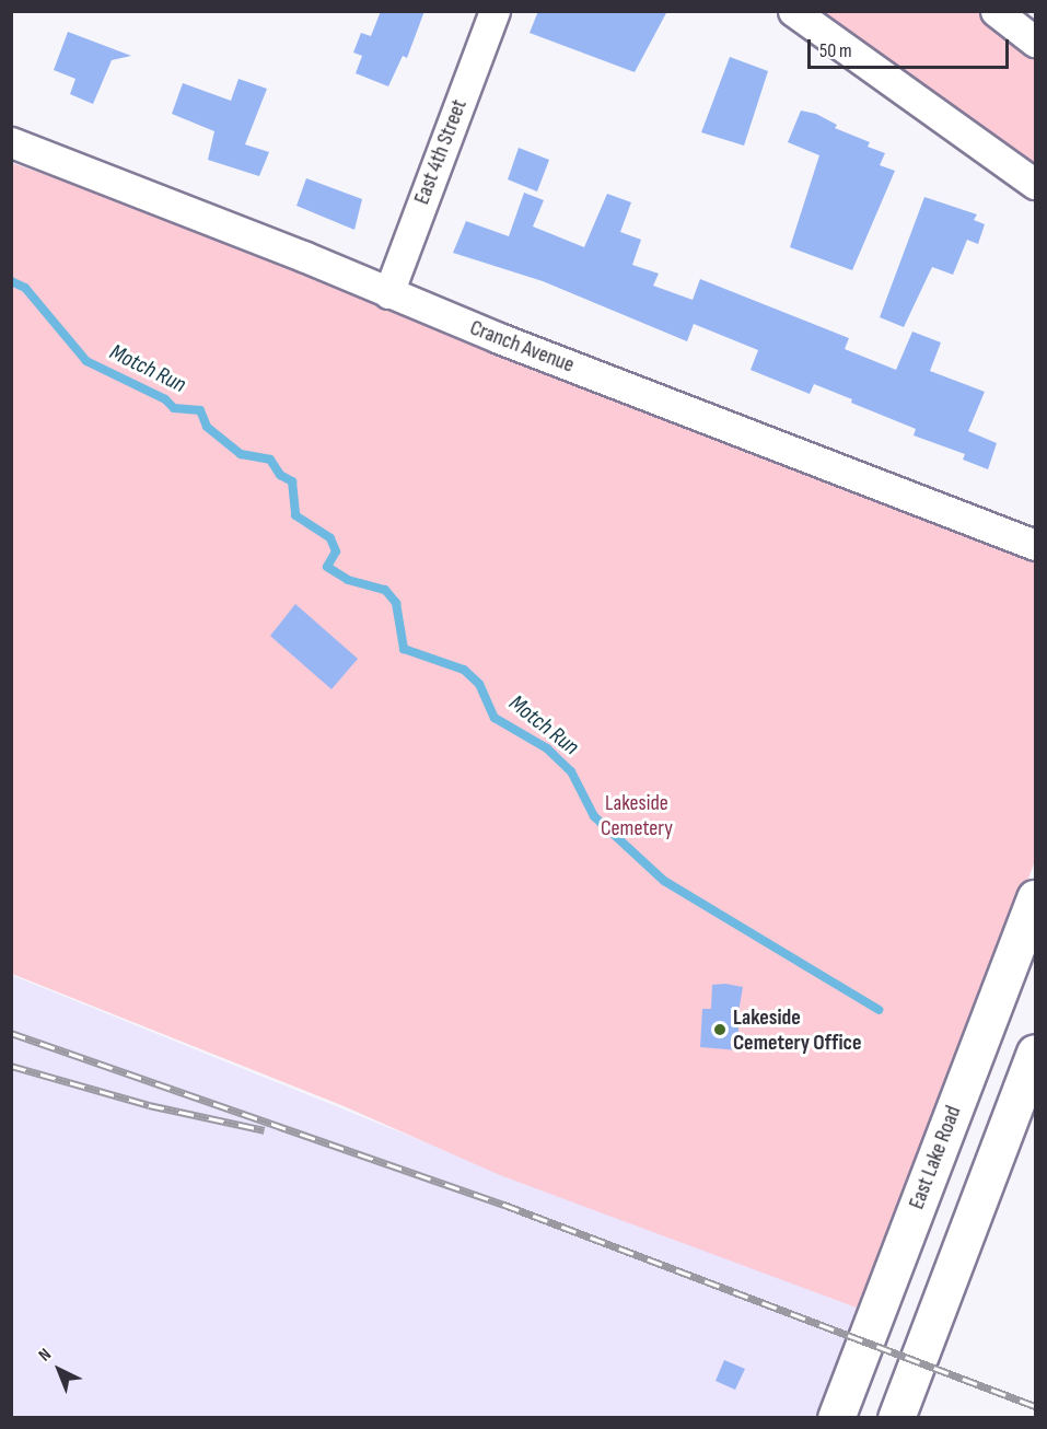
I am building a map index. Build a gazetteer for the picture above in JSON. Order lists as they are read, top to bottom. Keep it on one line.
{"streets":{"main road":["East Lake Road"],"street":["East 4th Street","Cranch Avenue"]},"crossings":[["East 4th Street","Cranch Avenue"]],"water":["Motch Run"],"parks":["Lakeside Cemetery"],"places":["Lakeside Cemetery Office"],"scale_bar":"50 m","north":"top left"}
